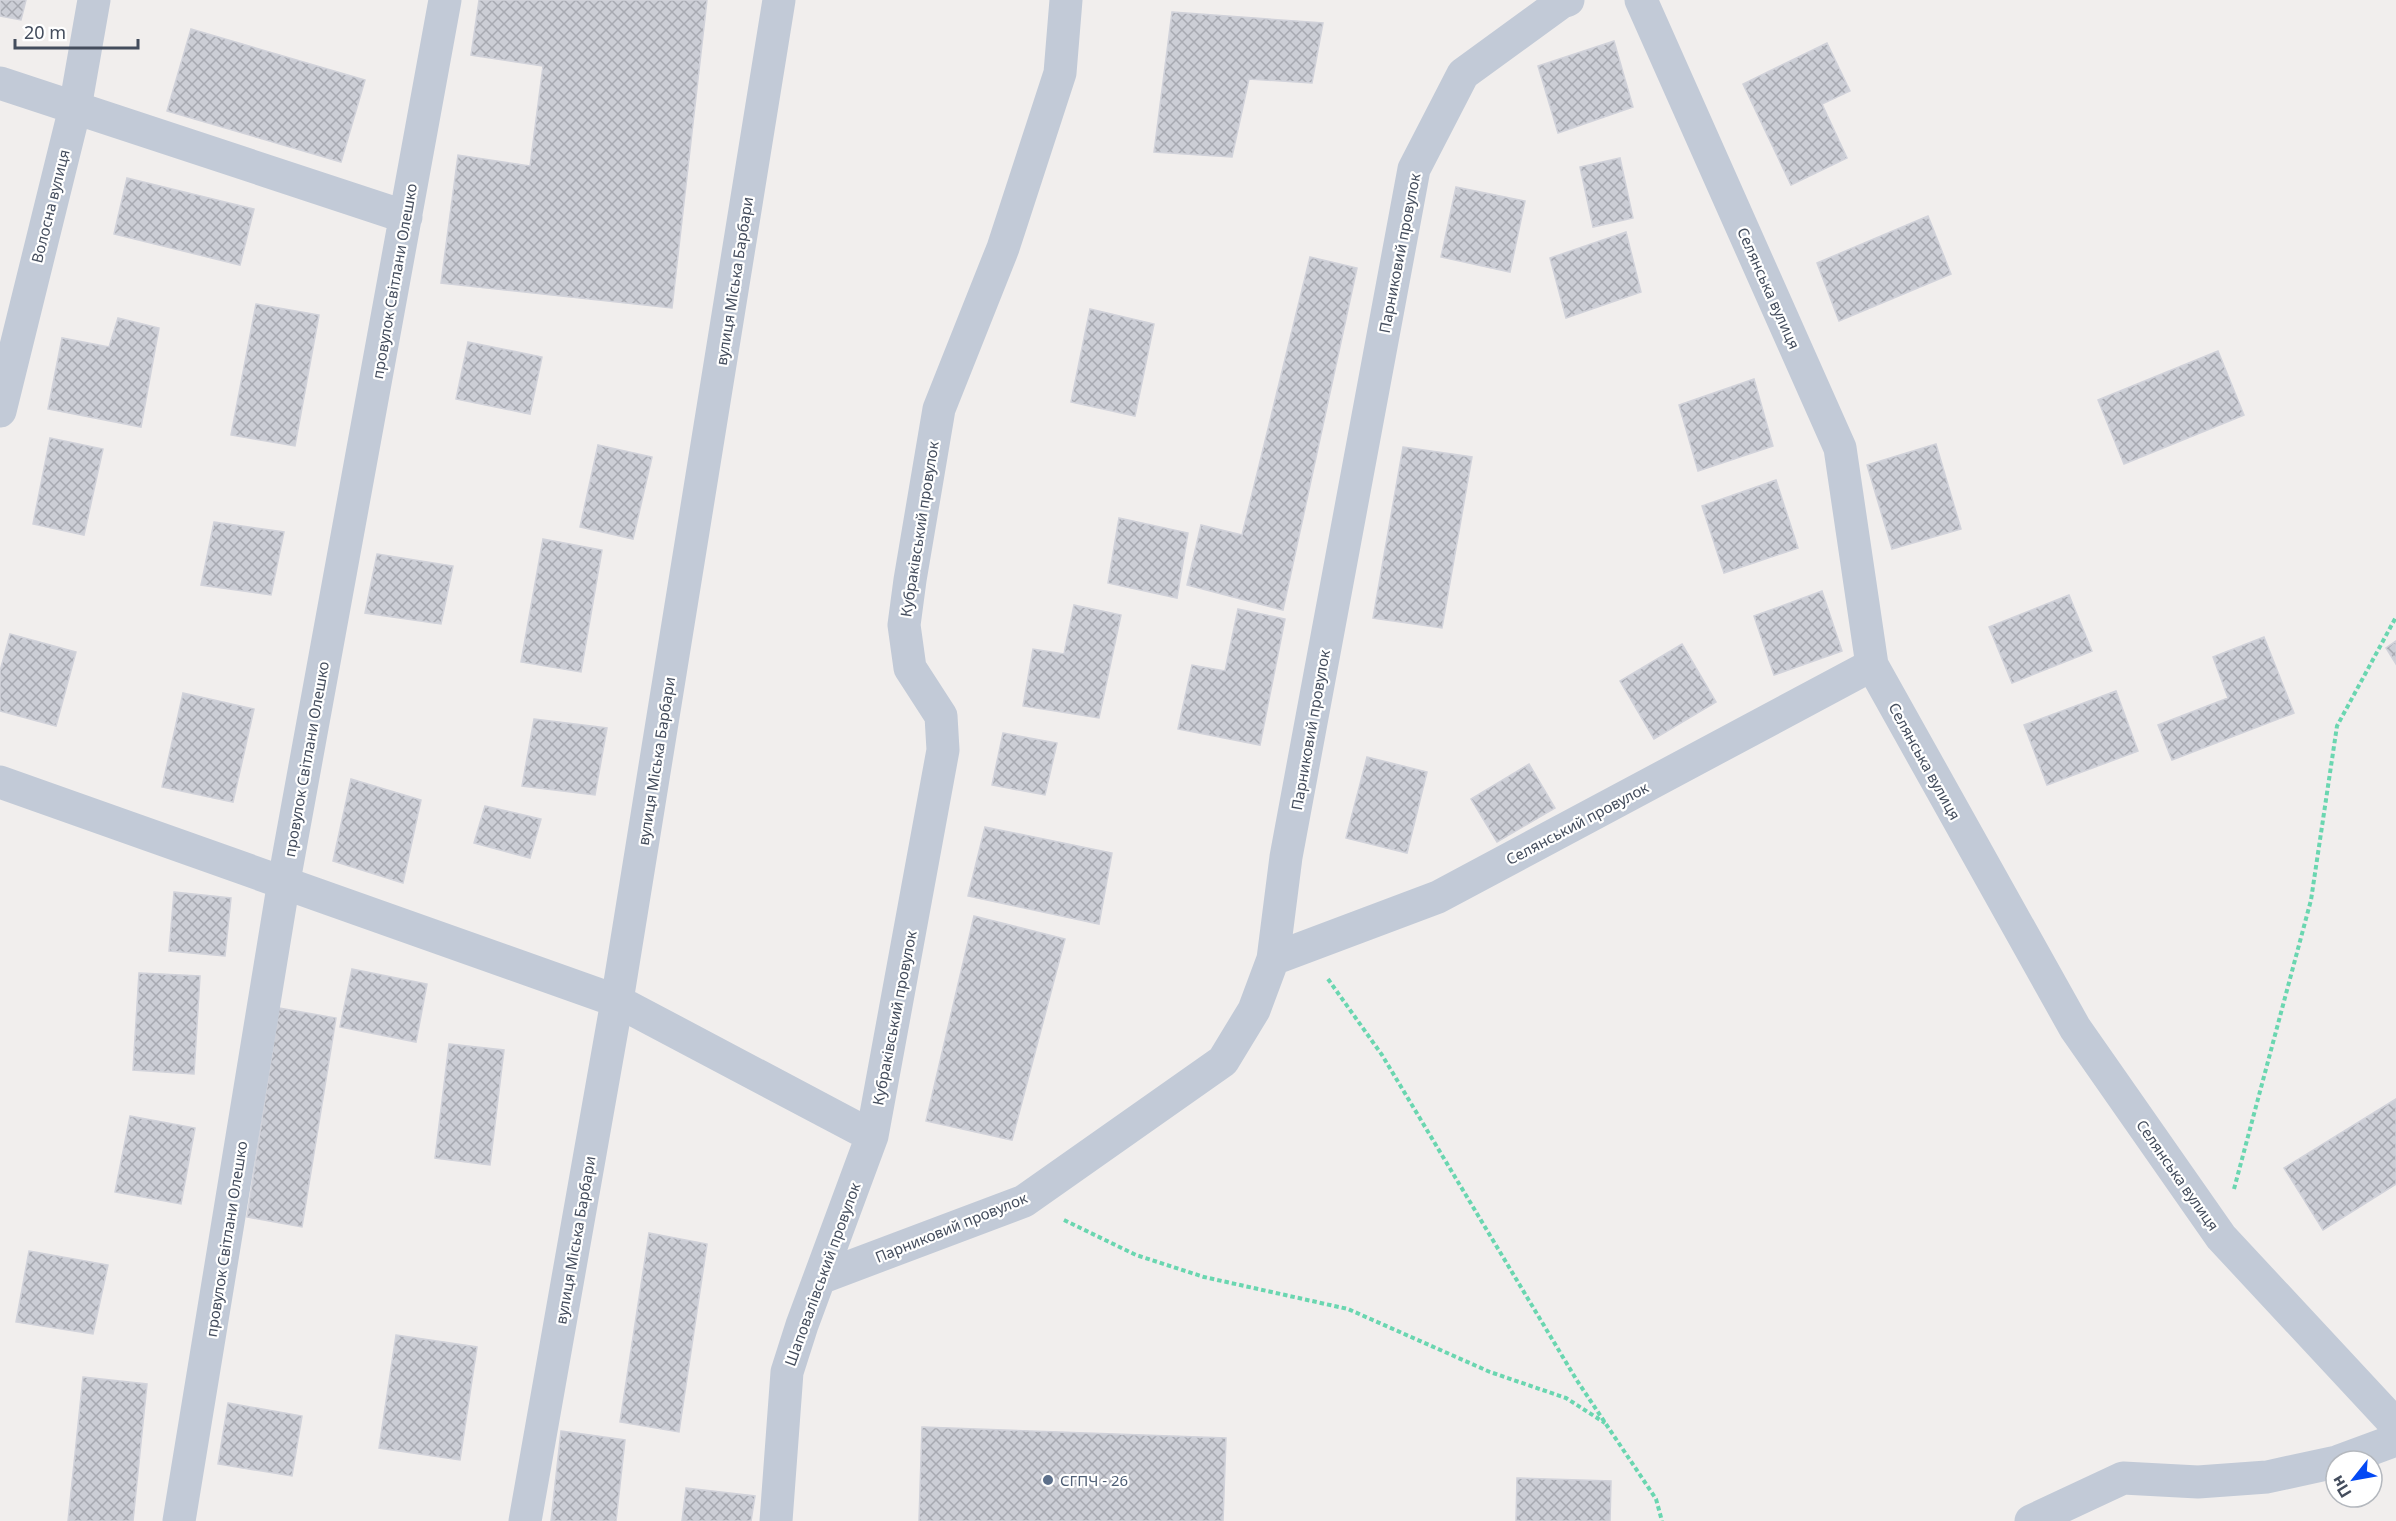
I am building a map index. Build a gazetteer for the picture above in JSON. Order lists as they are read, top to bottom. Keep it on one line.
{"streets":{"street":["Волосна вулиця","Парниковий провулок","провулок Світлани Олешко","вулиця Міська Барбари","Селянська вулиця","Кубраківський провулок","Селянський провулок","Шаповалівський провулок"]},"crossings":[["Парниковий провулок","Селянський провулок"],["Парниковий провулок","Шаповалівський провулок"],["Селянська вулиця","Селянський провулок"],["Кубраківський провулок","Шаповалівський провулок"]],"places":["СГПЧ - 26"],"scale_bar":"20 m","north":"bottom left"}
